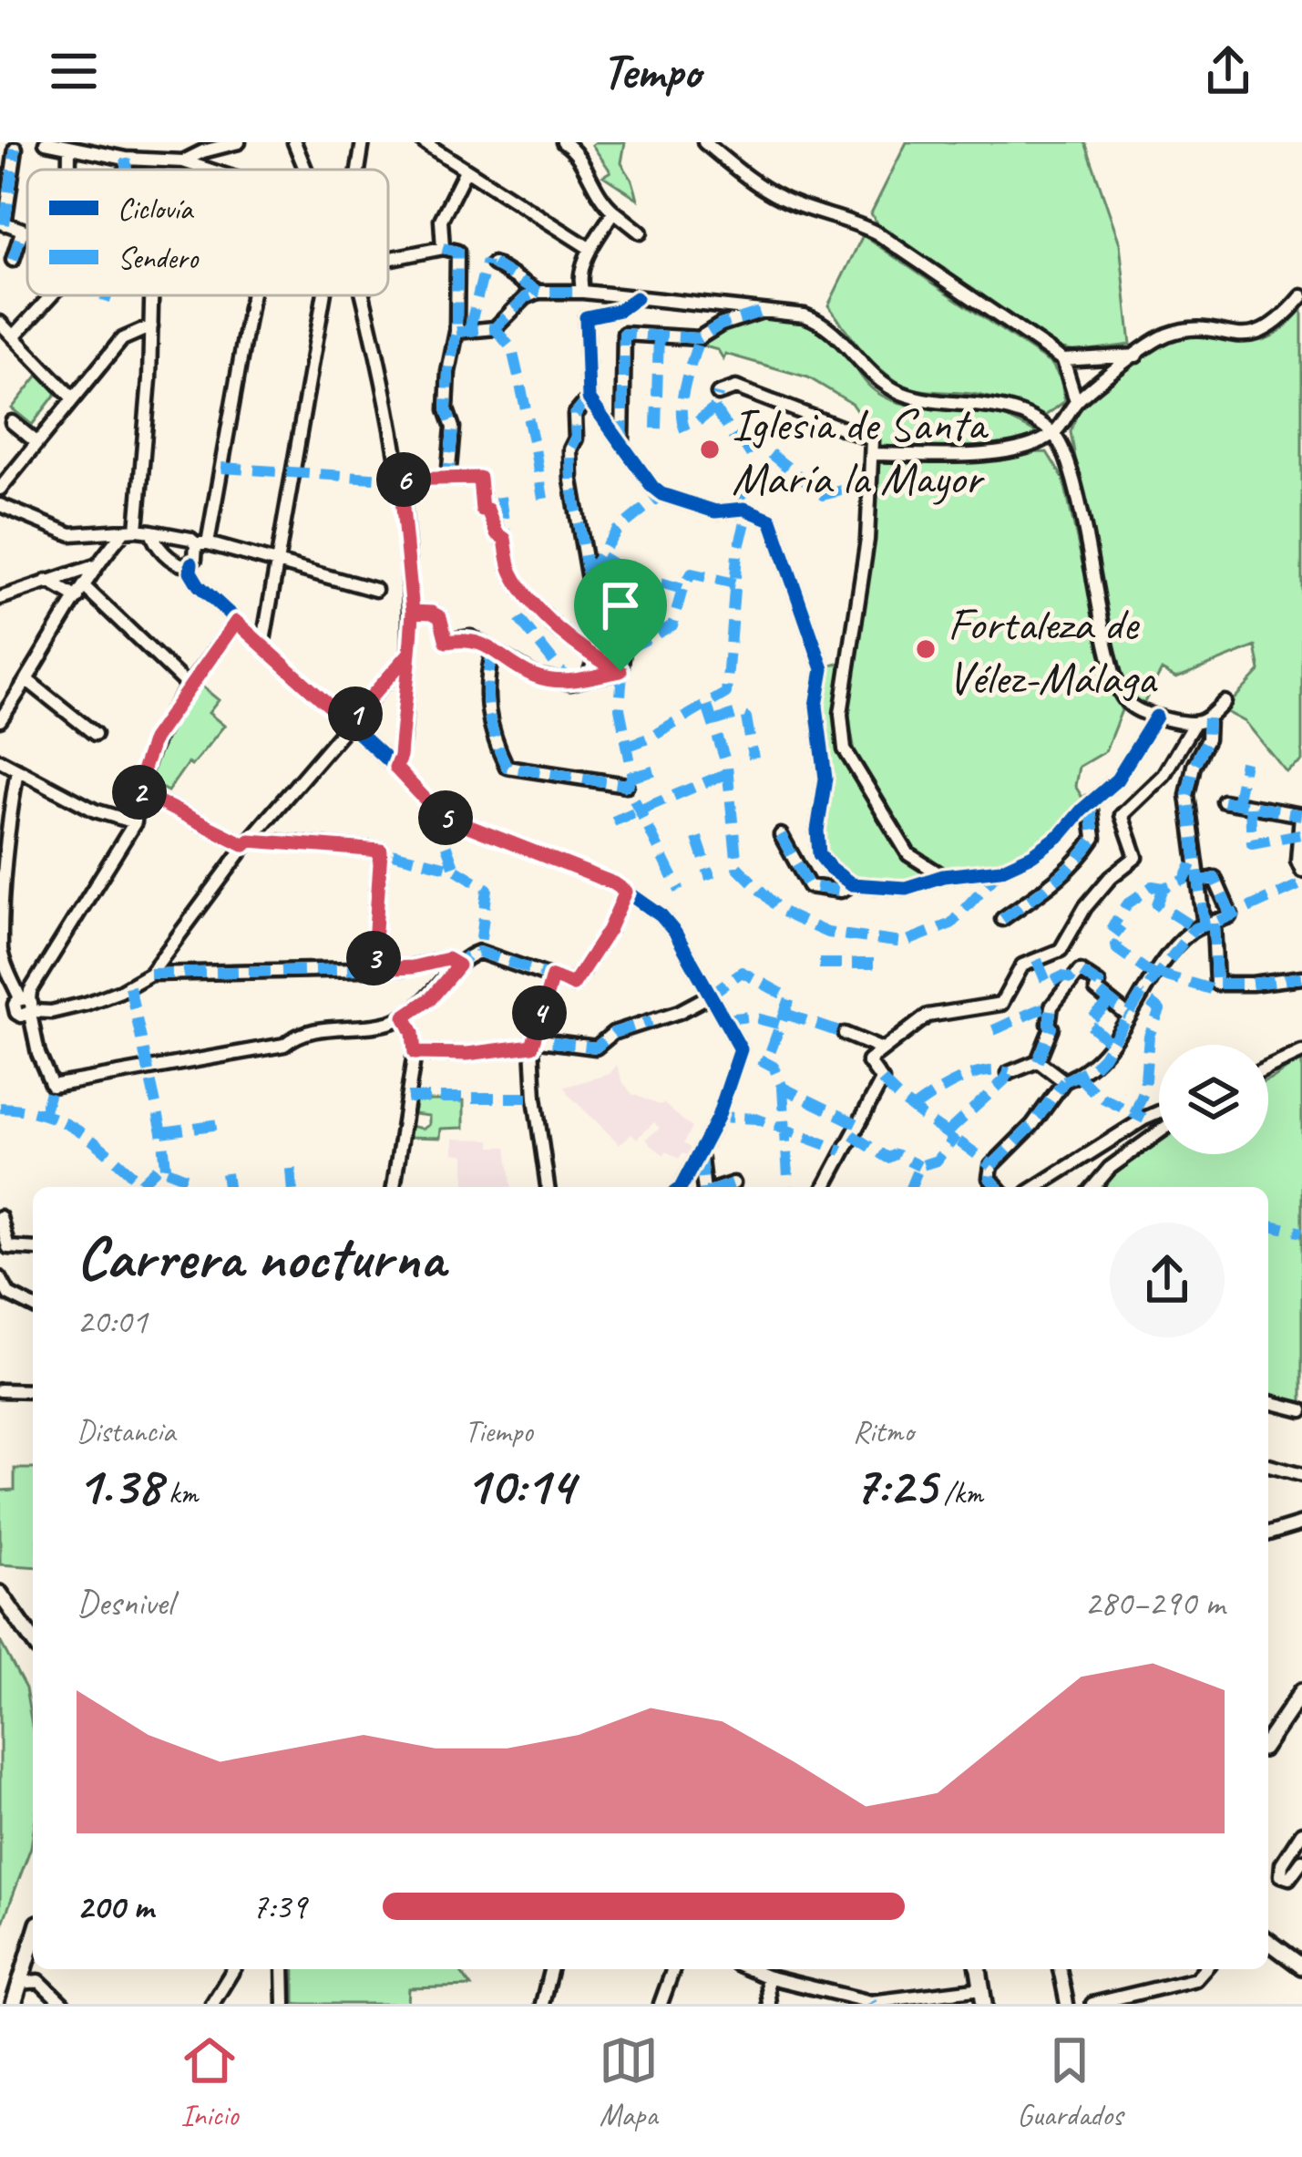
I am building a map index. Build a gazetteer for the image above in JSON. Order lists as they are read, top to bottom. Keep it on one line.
{"places":["Iglesia de Santa María la Mayor","Fortaleza de Vélez-Málaga"],"legend":["Ciclovía","Sendero"],"page":{"header":"Tempo","pins":["6","1","2","5","3","4"],"heading":["Carrera nocturna","20:01"],"stats":[["Distancia","1.38 km"],["Tiempo","10:14"],["Ritmo","7:25 /km"]],"chart":["Desnivel","280–290 m"],"list":[{"name":"200 m","note":"7:39"}],"tabs":["Inicio","Mapa","Guardados"]}}
